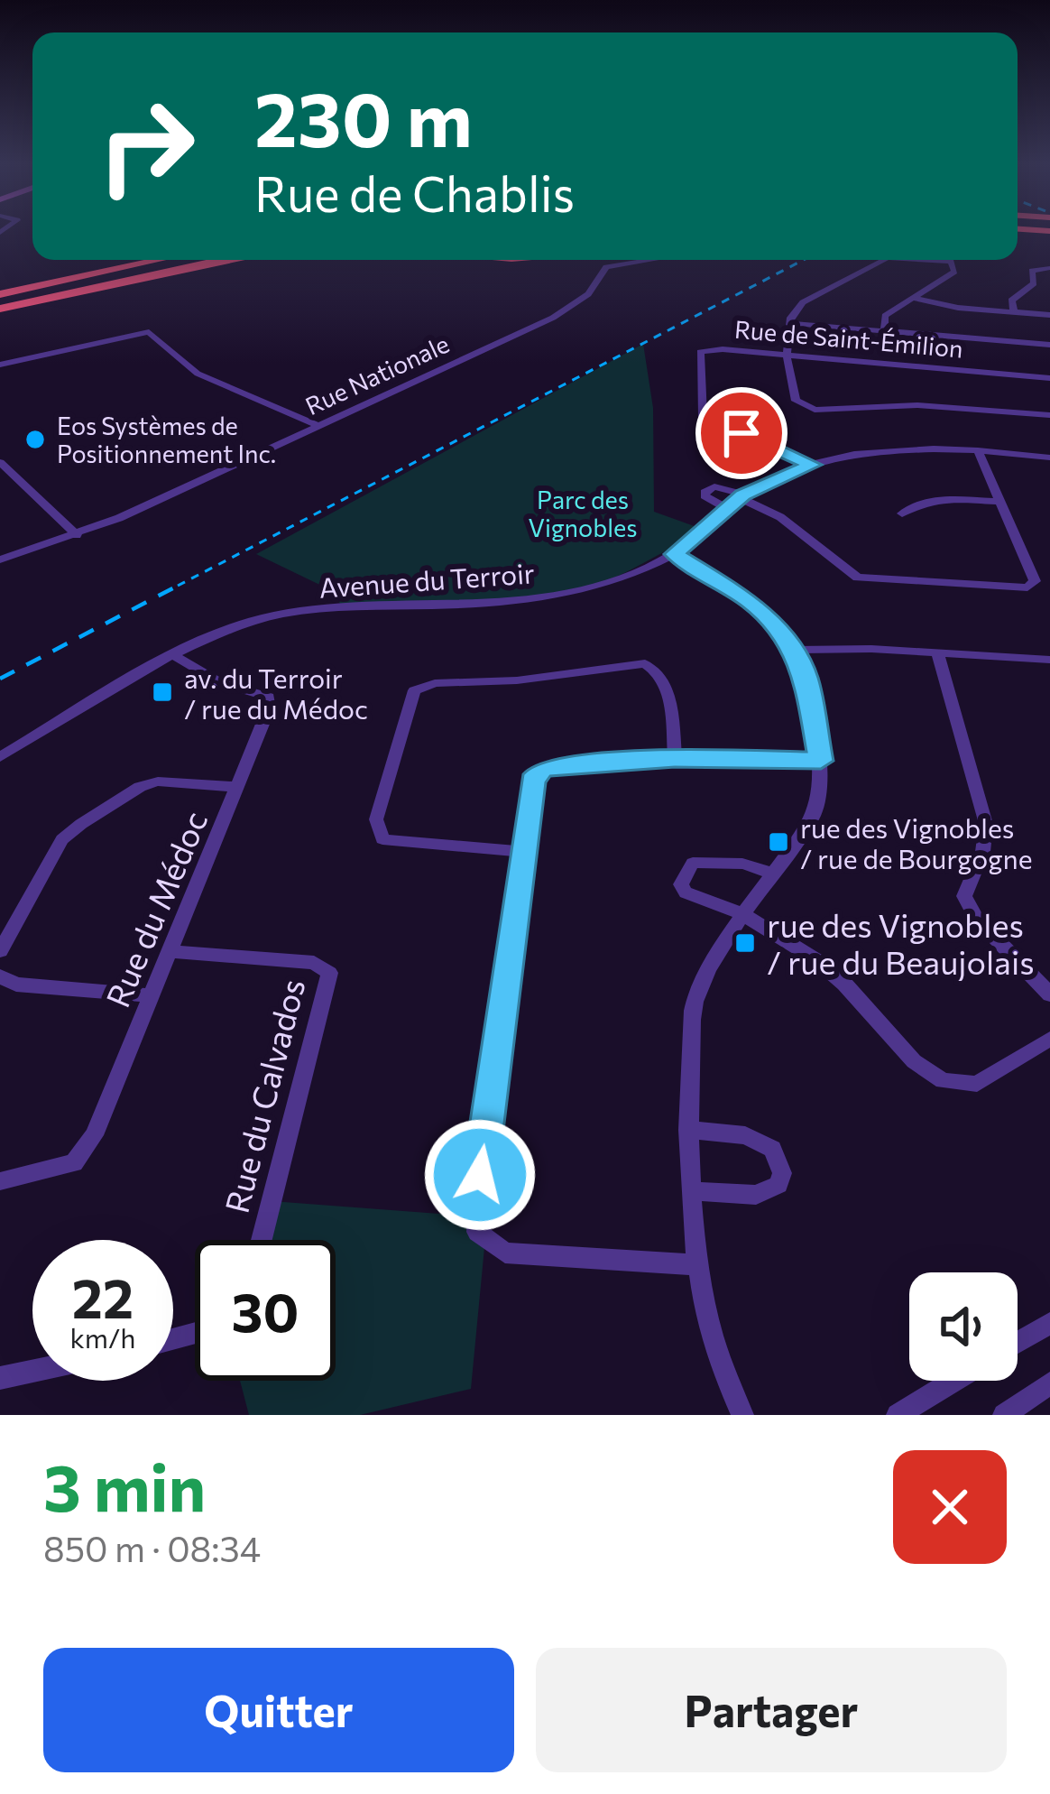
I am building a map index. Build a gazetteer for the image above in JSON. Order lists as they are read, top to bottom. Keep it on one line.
{"streets":{"street":["Rue de Saint-Émilion","Rue Nationale","Avenue du Terroir","Rue du Médoc","Rue du Calvados"]},"crossings":[["Rue de Saint-Émilion","Avenue du Terroir"],["Avenue du Terroir","Rue du Médoc"],["Rue du Médoc","Rue du Calvados"]],"parks":["Parc des Vignobles"],"places":{"other":["Eos Systèmes de Positionnement Inc."],"transit":["av. du Terroir / rue du Médoc","rue des Vignobles / rue de Bourgogne","rue des Vignobles / rue du Beaujolais"]},"page":{"turn":["230 m","Rue de Chablis"],"speed":"22 km/h","limit":"30","heading":["3 min","850 m · 08:34"],"buttons":["Quitter","Partager"]}}
